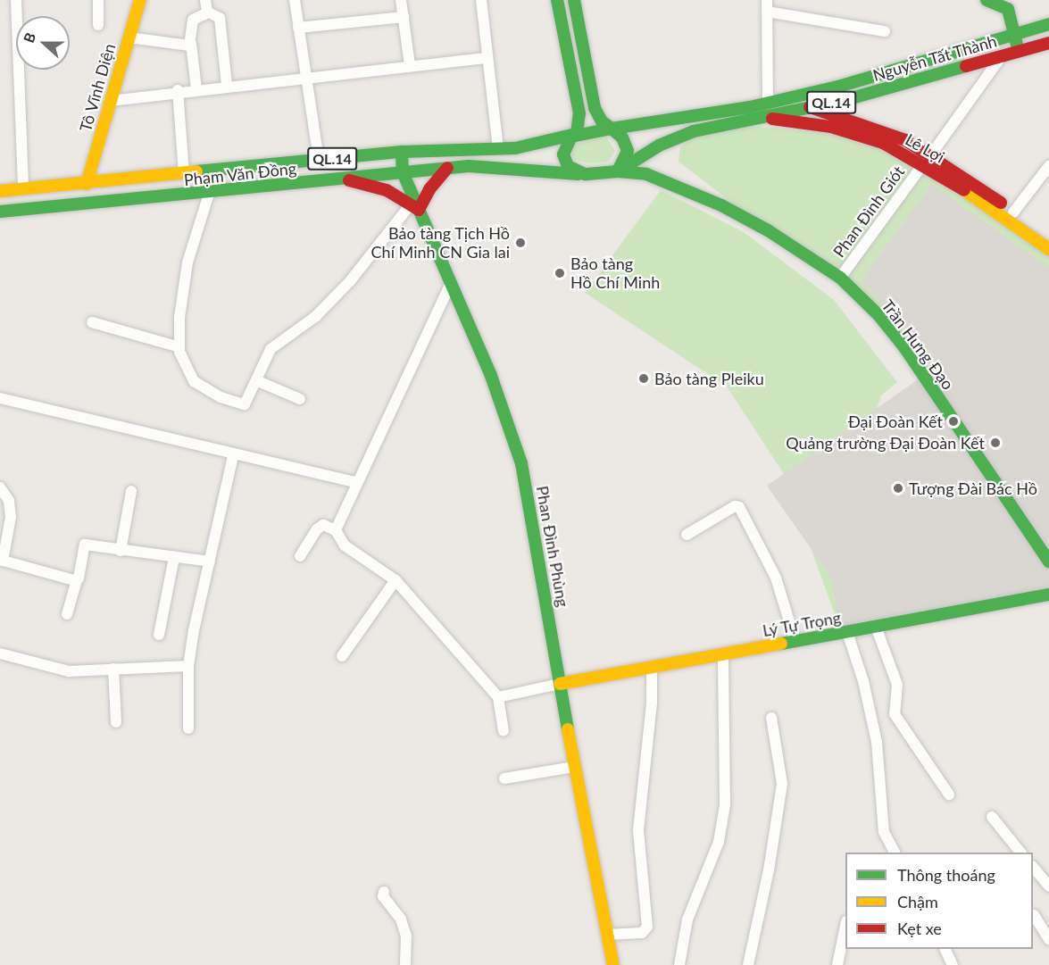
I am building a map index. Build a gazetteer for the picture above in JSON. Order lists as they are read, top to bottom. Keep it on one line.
{"streets":{"street":["Nguyễn Tất Thành","Tô Vĩnh Diện","QL.14","Lê Lợi","Phạm Văn Đồng","Phan Đình Giót","Trần Hưng Đạo","Phan Đình Phùng","Lý Tự Trọng"]},"crossings":[["Nguyễn Tất Thành","Lê Lợi"],["Nguyễn Tất Thành","Phạm Văn Đồng"],["Nguyễn Tất Thành","Phan Đình Giót"],["Nguyễn Tất Thành","Trần Hưng Đạo"],["Tô Vĩnh Diện","Phạm Văn Đồng"],["Lê Lợi","Phan Đình Giót"],["Phạm Văn Đồng","Trần Hưng Đạo"],["Phạm Văn Đồng","Phan Đình Phùng"],["Phan Đình Giót","Trần Hưng Đạo"],["Phan Đình Phùng","Lý Tự Trọng"]],"places":["Bảo tàng Tịch Hồ Chí Minh CN Gia lai","Bảo tàng Hồ Chí Minh","Bảo tàng Pleiku","Đại Đoàn Kết","Quảng trường Đại Đoàn Kết","Tượng Đài Bác Hồ"],"legend":["Thông thoáng","Chậm","Kẹt xe"],"north":"left"}
